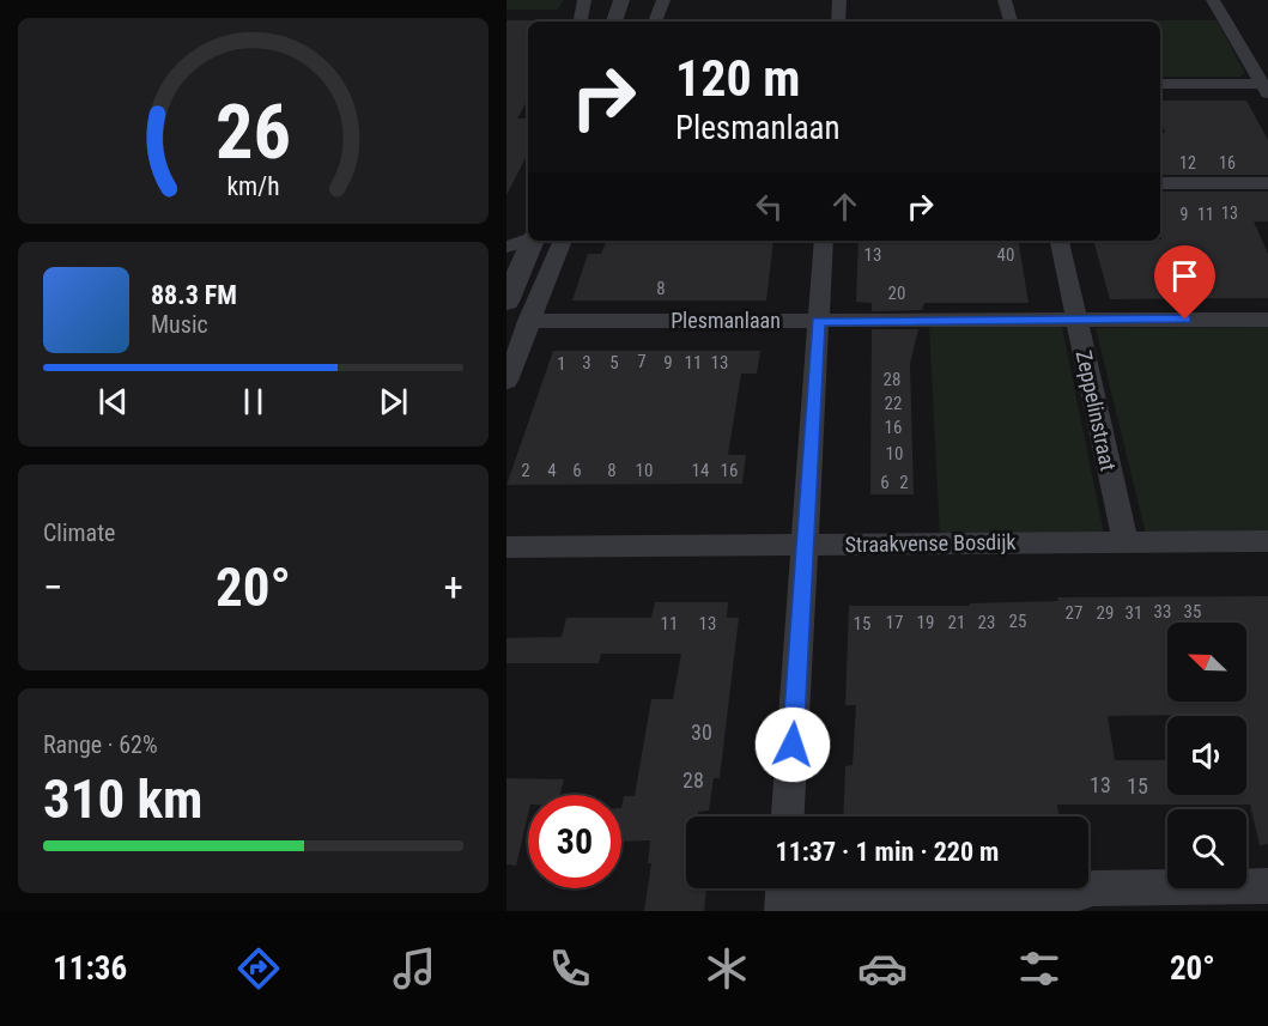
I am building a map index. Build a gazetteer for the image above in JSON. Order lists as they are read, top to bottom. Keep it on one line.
{"streets":{"street":["Plesmanlaan","Zeppelinstraat","Straakvense Bosdijk"]},"crossings":[["Plesmanlaan","Zeppelinstraat"],["Zeppelinstraat","Straakvense Bosdijk"]],"house_numbers":["12","16","13","9","11","13","40","8","20","7","3","5","9","11","13","1","28","22","16","10","2","4","6","8","10","14","16","6","2","33","35","27","29","31","25","17","19","21","23","11","13","15","30","28","13","15"],"north":"top left","page":{"turn":["120 m","Plesmanlaan"],"song":["88.3 FM","Music"],"tile":["Climate",["Range · 62%","310 km"]],"heat":["−","20°","+"],"limit":"30","trip":"11:37 · 1 min · 220 m","tabs":["11:36","20°"],"gauge":["26","km/h"]}}
